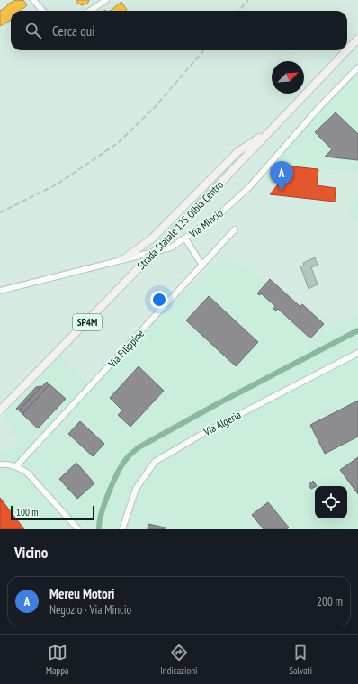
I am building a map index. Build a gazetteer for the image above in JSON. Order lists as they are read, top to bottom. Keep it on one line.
{"streets":{"main road":["Strada Statale 125 Olbia Centro","SP4M"],"street":["Via Mincio","Via Filippine","Via Algeria"]},"scale_bar":"100 m","north":"top right","page":{"search":"Cerca qui","pins":"A","scale":"100 m","heading":"Vicino","list":[{"mark":"A","name":"Mereu Motori","note":"Negozio · Via Mincio","value":"200 m"}],"nav":["Mappa","Indicazioni","Salvati"]}}
